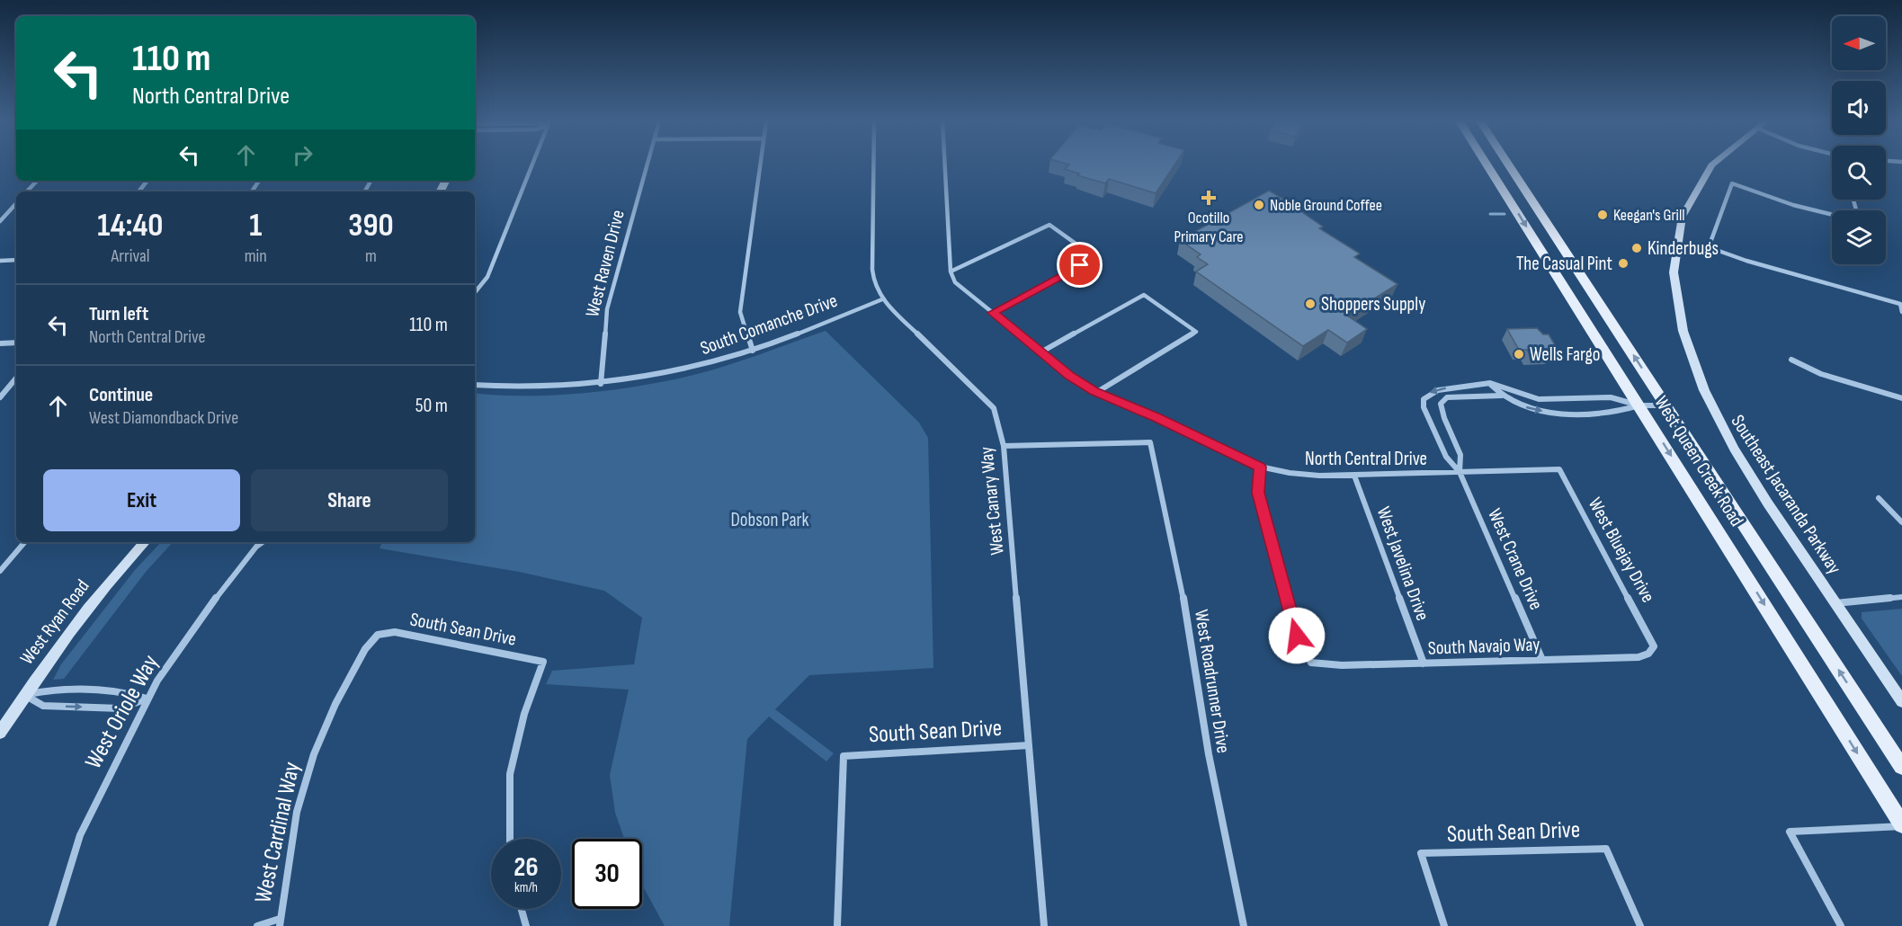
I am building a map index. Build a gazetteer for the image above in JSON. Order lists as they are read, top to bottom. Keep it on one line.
{"streets":{"main road":["West Queen Creek Road"],"street":["West Raven Drive","South Comanche Drive","North Central Drive","Southeast Jacaranda Parkway","West Canary Way","West Bluejay Drive","West Crane Drive","West Javelina Drive","West Ryan Road","South Sean Drive","South Navajo Way","West Roadrunner Drive","West Oriole Way","West Cardinal Way"]},"crossings":[["West Raven Drive","South Comanche Drive"],["South Comanche Drive","West Canary Way"],["North Central Drive","West Bluejay Drive"],["North Central Drive","West Crane Drive"],["North Central Drive","West Javelina Drive"],["North Central Drive","South Navajo Way"],["West Canary Way","South Sean Drive"],["West Canary Way","West Roadrunner Drive"],["West Bluejay Drive","South Navajo Way"],["West Crane Drive","South Navajo Way"],["West Javelina Drive","South Navajo Way"],["South Sean Drive","West Cardinal Way"]],"parks":["Dobson Park"],"places":{"health":["Ocotillo Primary Care"],"other":["Noble Ground Coffee","Keegan's Grill","Kinderbugs","The Casual Pint","Shoppers Supply","Wells Fargo"]},"north":"left","page":{"turn":["110 m","North Central Drive"],"eta":["14:40","Arrival","1","min","390","m"],"list":[{"name":"Turn left","note":"North Central Drive","value":"110 m"},{"name":"Continue","note":"West Diamondback Drive","value":"50 m"}],"buttons":["Exit","Share"],"speed":"26 km/h","limit":"30"}}
